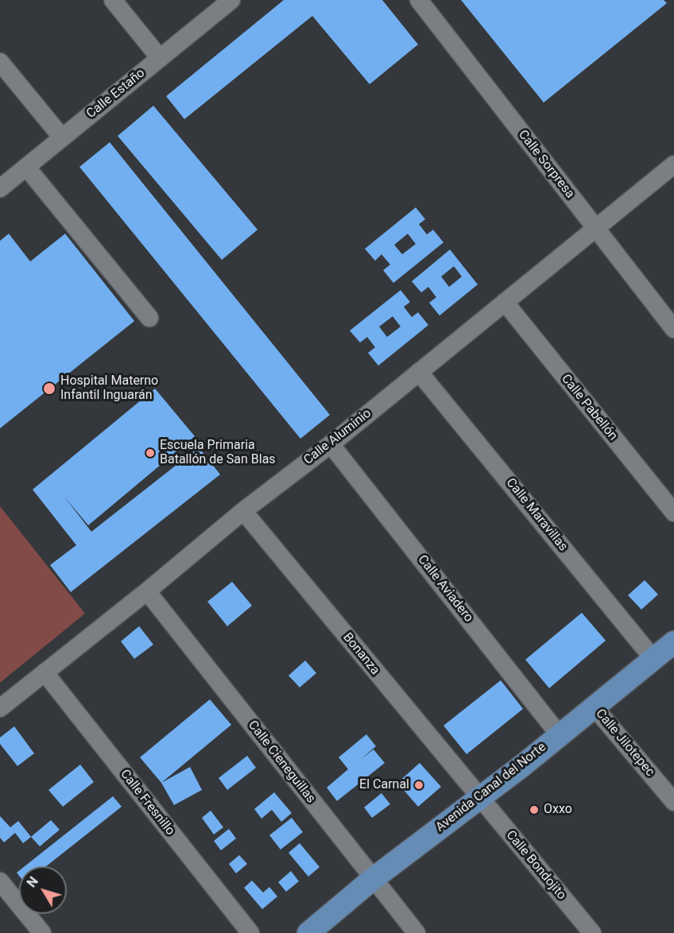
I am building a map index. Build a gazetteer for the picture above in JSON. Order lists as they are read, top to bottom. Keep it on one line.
{"streets":{"main road":["Avenida Canal del Norte"],"street":["Calle Estaño","Calle Sorpresa","Calle Pabellón","Calle Aluminio","Calle Maravillas","Calle Aviadero","Bonanza","Calle Jilotepec","Calle Cieneguillas","Calle Fresnillo","Calle Bondojito"]},"crossings":[["Calle Sorpresa","Calle Aluminio"],["Calle Pabellón","Calle Aluminio"],["Calle Aluminio","Calle Maravillas"],["Calle Aluminio","Calle Aviadero"],["Calle Aluminio","Bonanza"],["Calle Aluminio","Calle Cieneguillas"],["Calle Aluminio","Calle Fresnillo"],["Calle Maravillas","Avenida Canal del Norte"],["Calle Aviadero","Avenida Canal del Norte"],["Bonanza","Avenida Canal del Norte"],["Bonanza","Calle Bondojito"],["Calle Jilotepec","Avenida Canal del Norte"],["Calle Cieneguillas","Avenida Canal del Norte"],["Avenida Canal del Norte","Calle Bondojito"]],"places":["Hospital Materno Infantil Inguarán","Escuela Primaria Batallón de San Blas","El Carnal","Oxxo"],"north":"top left"}
